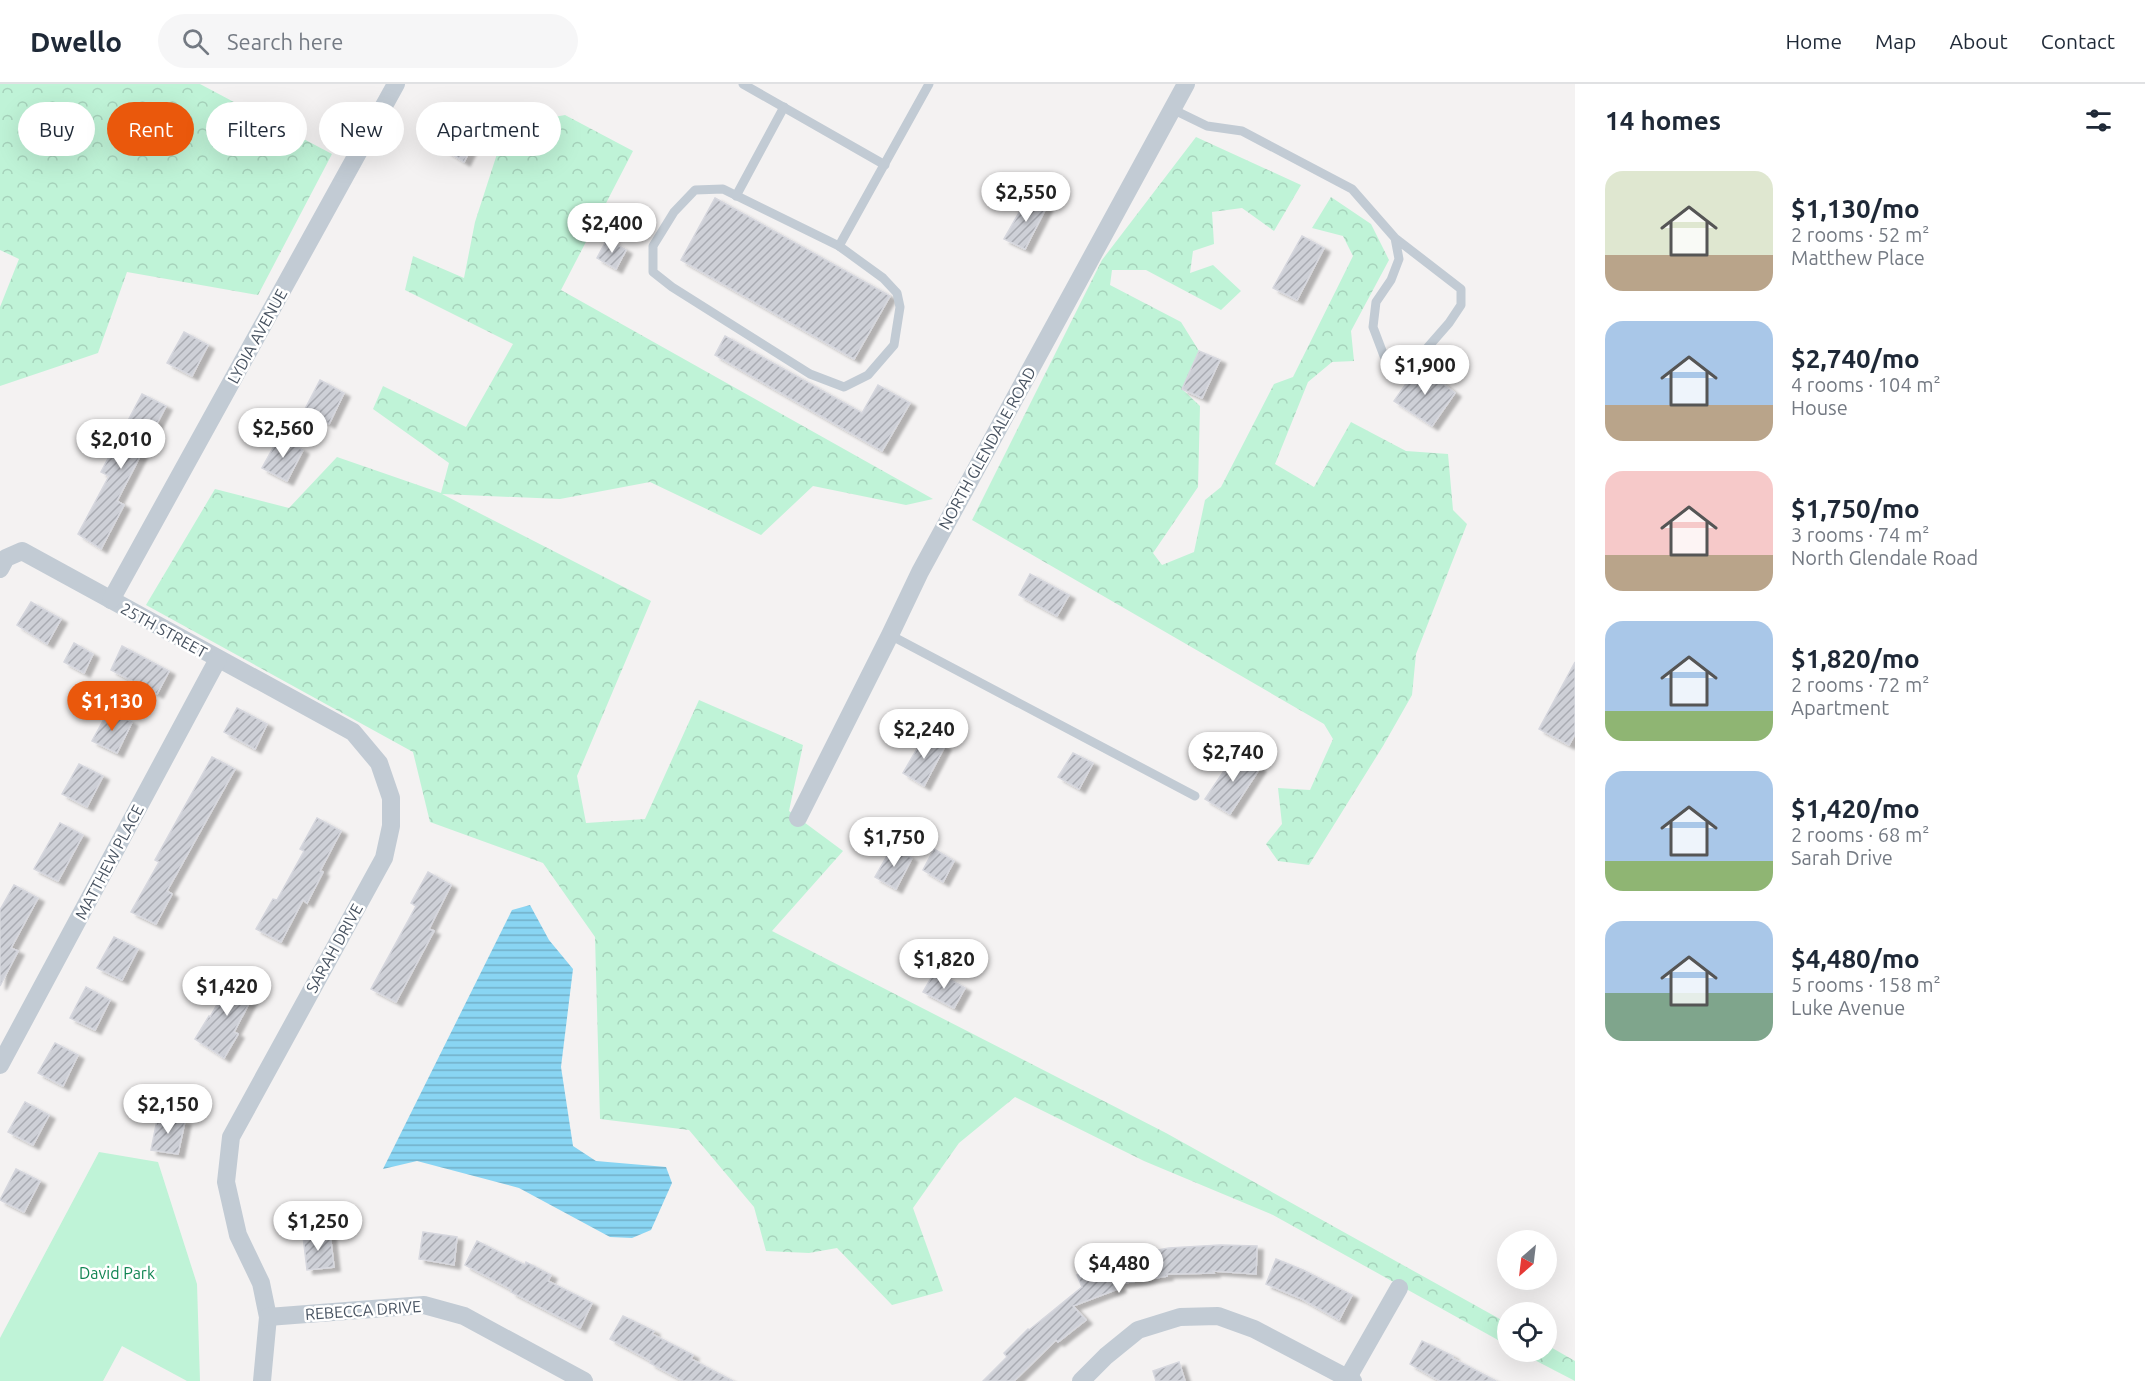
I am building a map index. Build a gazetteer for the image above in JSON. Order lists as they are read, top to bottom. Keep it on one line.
{"streets":{"street":["LYDIA AVENUE","NORTH GLENDALE ROAD","25TH STREET","MATTHEW PLACE","SARAH DRIVE","REBECCA DRIVE"]},"crossings":[["LYDIA AVENUE","25TH STREET"],["25TH STREET","MATTHEW PLACE"],["25TH STREET","SARAH DRIVE"],["MATTHEW PLACE","SARAH DRIVE"],["SARAH DRIVE","REBECCA DRIVE"]],"parks":["David Park"],"north":"bottom left","page":{"header":"Dwello","search":"Search here","nav":["Home","Map","About","Contact"],"heading":"14 homes","chip":["Buy","Rent","Filters","New","Apartment"],"list":[{"name":"$1,130/mo","note":"2 rooms · 52 m² · Matthew Place"},{"name":"$2,740/mo","note":"4 rooms · 104 m² · House"},{"name":"$1,750/mo","note":"3 rooms · 74 m² · North Glendale Road"},{"name":"$1,820/mo","note":"2 rooms · 72 m² · Apartment"},{"name":"$1,420/mo","note":"2 rooms · 68 m² · Sarah Drive"},{"name":"$4,480/mo","note":"5 rooms · 158 m² · Luke Avenue"}],"price":["$2,550","$2,400","$1,900","$2,560","$2,010","$1,130","$2,240","$2,740","$1,750","$1,820","$1,420","$2,150","$1,250","$4,480"]}}
